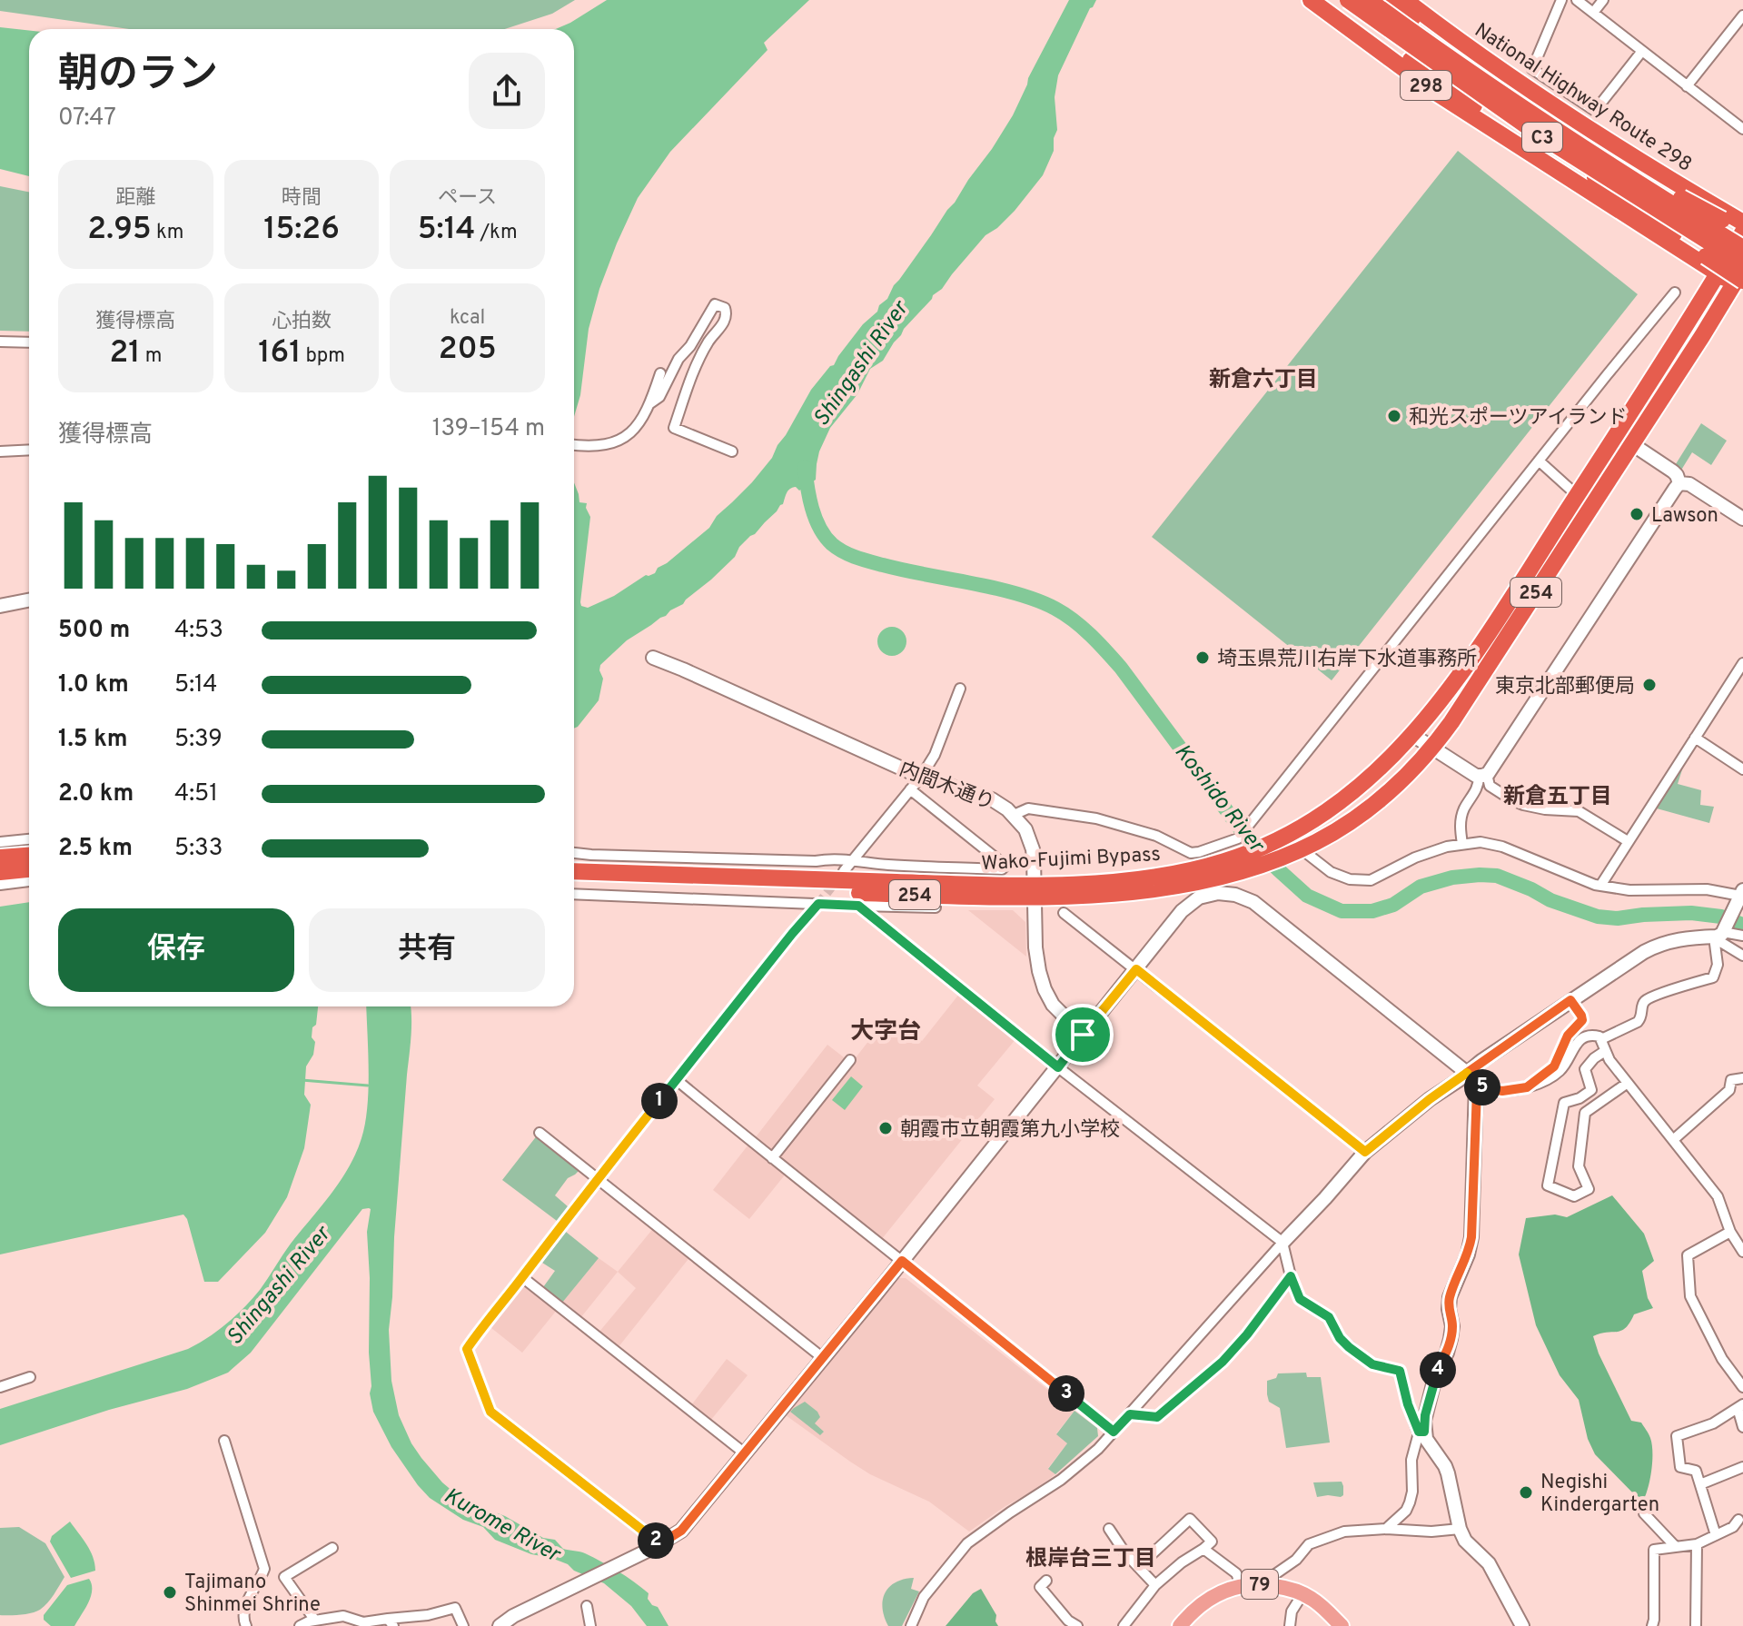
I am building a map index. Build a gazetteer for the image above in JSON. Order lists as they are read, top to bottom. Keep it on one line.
{"streets":{"highway":["298","National Highway Route 298","C3","254","Wako-Fujimi Bypass"],"main road":["79"],"street":["内間木通り"]},"crossings":[["298","C3"],["298","Wako-Fujimi Bypass"],["C3","Wako-Fujimi Bypass"],["内間木通り","Wako-Fujimi Bypass"]],"districts":["新倉六丁目","新倉五丁目","大字台","根岸台三丁目"],"water":["Shingashi River","Koshido River","Kurome River"],"places":["和光スポーツアイランド","Lawson","埼玉県荒川右岸下水道事務所","東京北部郵便局","朝霞市立朝霞第九小学校","Negishi Kindergarten","Tajimano Shinmei Shrine"],"page":{"heading":["朝のラン","07:47"],"stats":[["距離","2.95 km"],["時間","15:26"],["ペース","5:14 /km"],["獲得標高","21 m"],["心拍数","161 bpm"],["kcal","205"]],"chart":["獲得標高","139–154 m"],"list":[{"name":"500 m","note":"4:53"},{"name":"1.0 km","note":"5:14"},{"name":"1.5 km","note":"5:39"},{"name":"2.0 km","note":"4:51"},{"name":"2.5 km","note":"5:33"}],"buttons":["保存","共有"],"pins":["5","1","4","3","2"]}}
